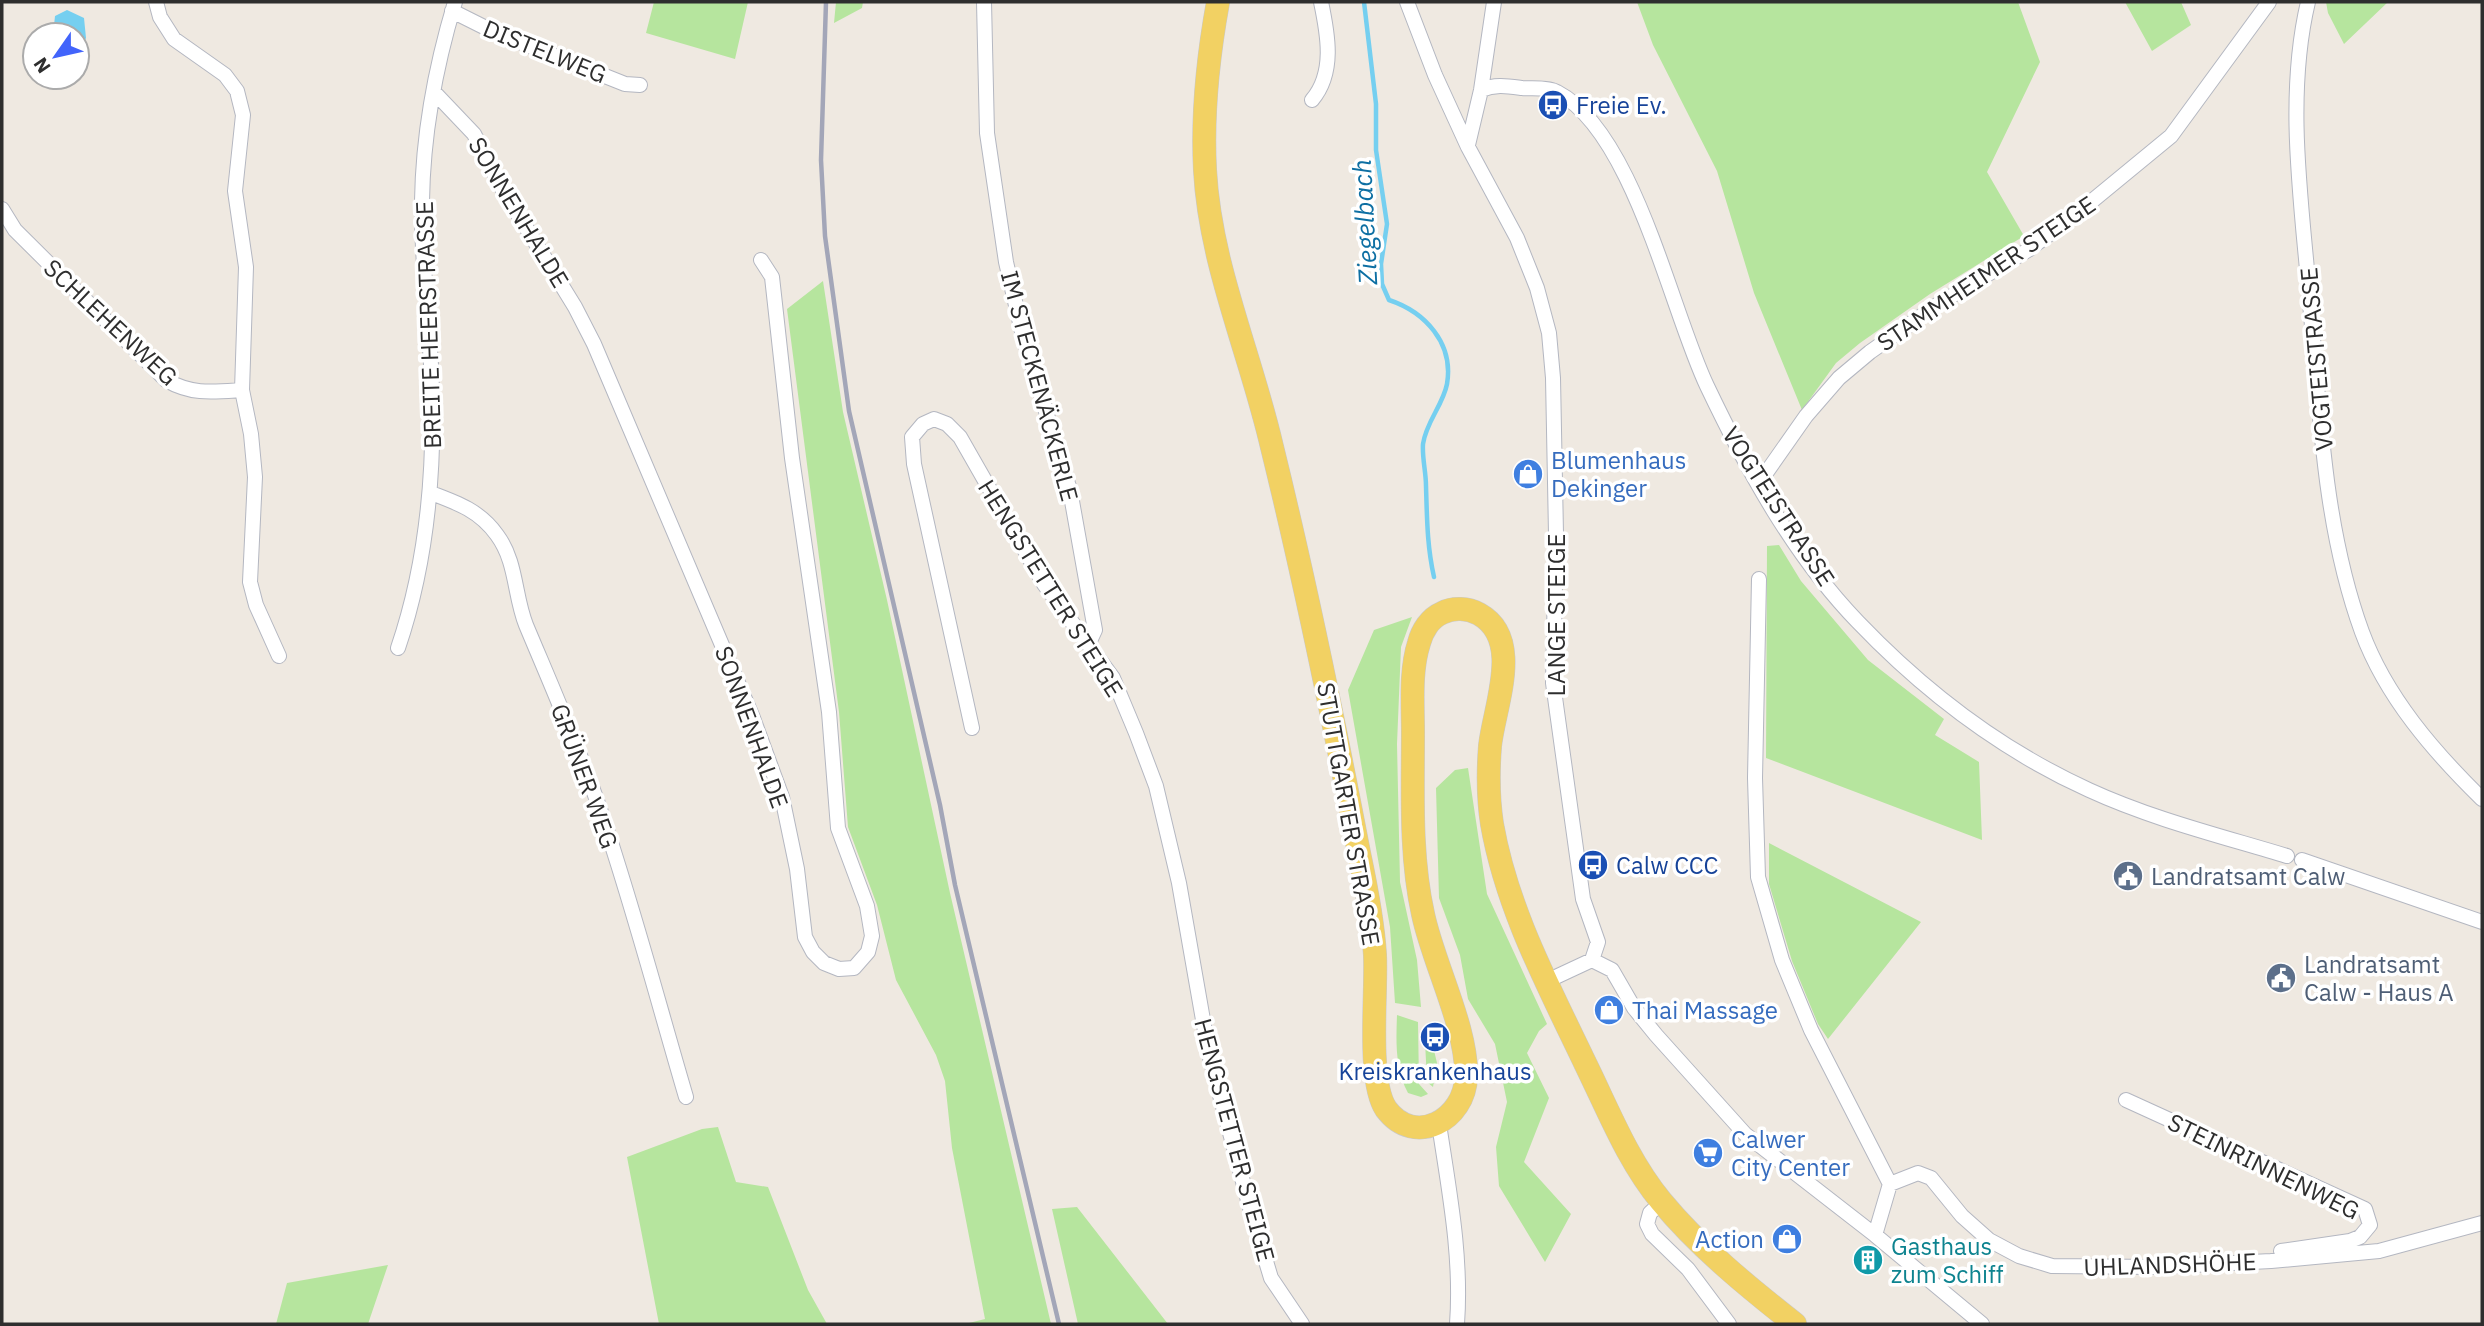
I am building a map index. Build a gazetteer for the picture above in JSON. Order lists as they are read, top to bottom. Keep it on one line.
{"streets":{"main road":["STUTTGARTER STRASSE"],"street":["DISTELWEG","SONNENHALDE","STAMMHEIMER STEIGE","SCHLEHENWEG","BREITE HEERSTRASSE","VOGTEISTRASSE","IM STECKENÄCKERLE","HENGSTETTER STEIGE","LANGE STEIGE","GRÜNER WEG","STEINRINNENWEG","UHLANDSHÖHE"]},"crossings":[["DISTELWEG","BREITE HEERSTRASSE"],["SONNENHALDE","BREITE HEERSTRASSE"],["STAMMHEIMER STEIGE","VOGTEISTRASSE"],["BREITE HEERSTRASSE","GRÜNER WEG"],["IM STECKENÄCKERLE","HENGSTETTER STEIGE"],["STEINRINNENWEG","UHLANDSHÖHE"]],"water":["Ziegelbach"],"places":{"bus stop":["Freie Ev.","Calw CCC","Kreiskrankenhaus"],"shop":["Blumenhaus Dekinger","Thai Massage","Action"],"public building":["Landratsamt Calw","Landratsamt Calw - Haus A"],"supermarket":["Calwer City Center"],"building":["Gasthaus zum Schiff"]},"north":"bottom left"}
